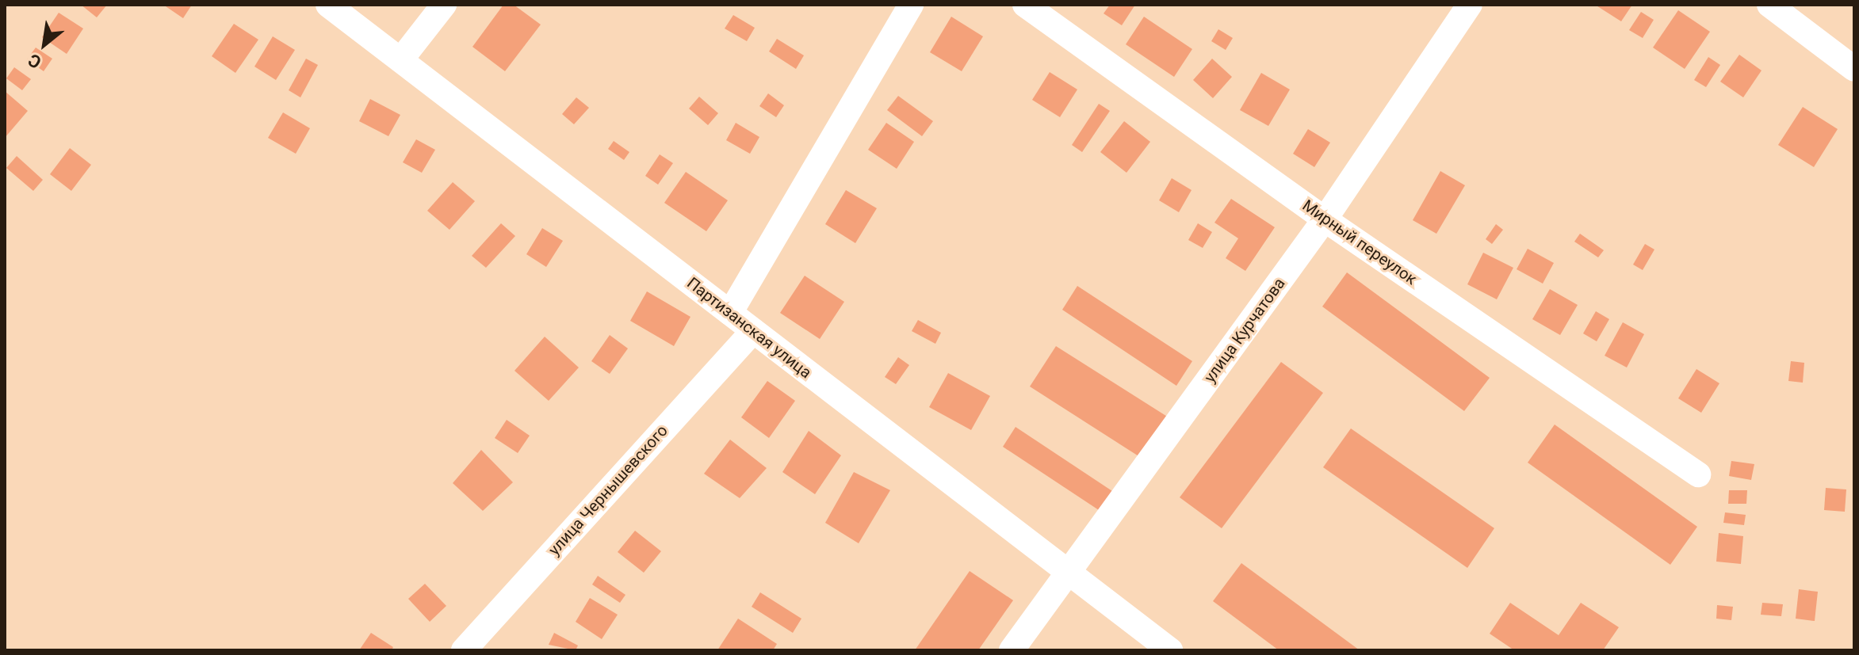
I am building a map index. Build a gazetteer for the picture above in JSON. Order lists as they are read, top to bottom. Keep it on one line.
{"streets":{"street":["Мирный переулок","Партизанская улица","улица Курчатова","улица Чернышевского"]},"crossings":[["Мирный переулок","улица Курчатова"],["Партизанская улица","улица Курчатова"],["Партизанская улица","улица Чернышевского"]],"north":"bottom left"}
